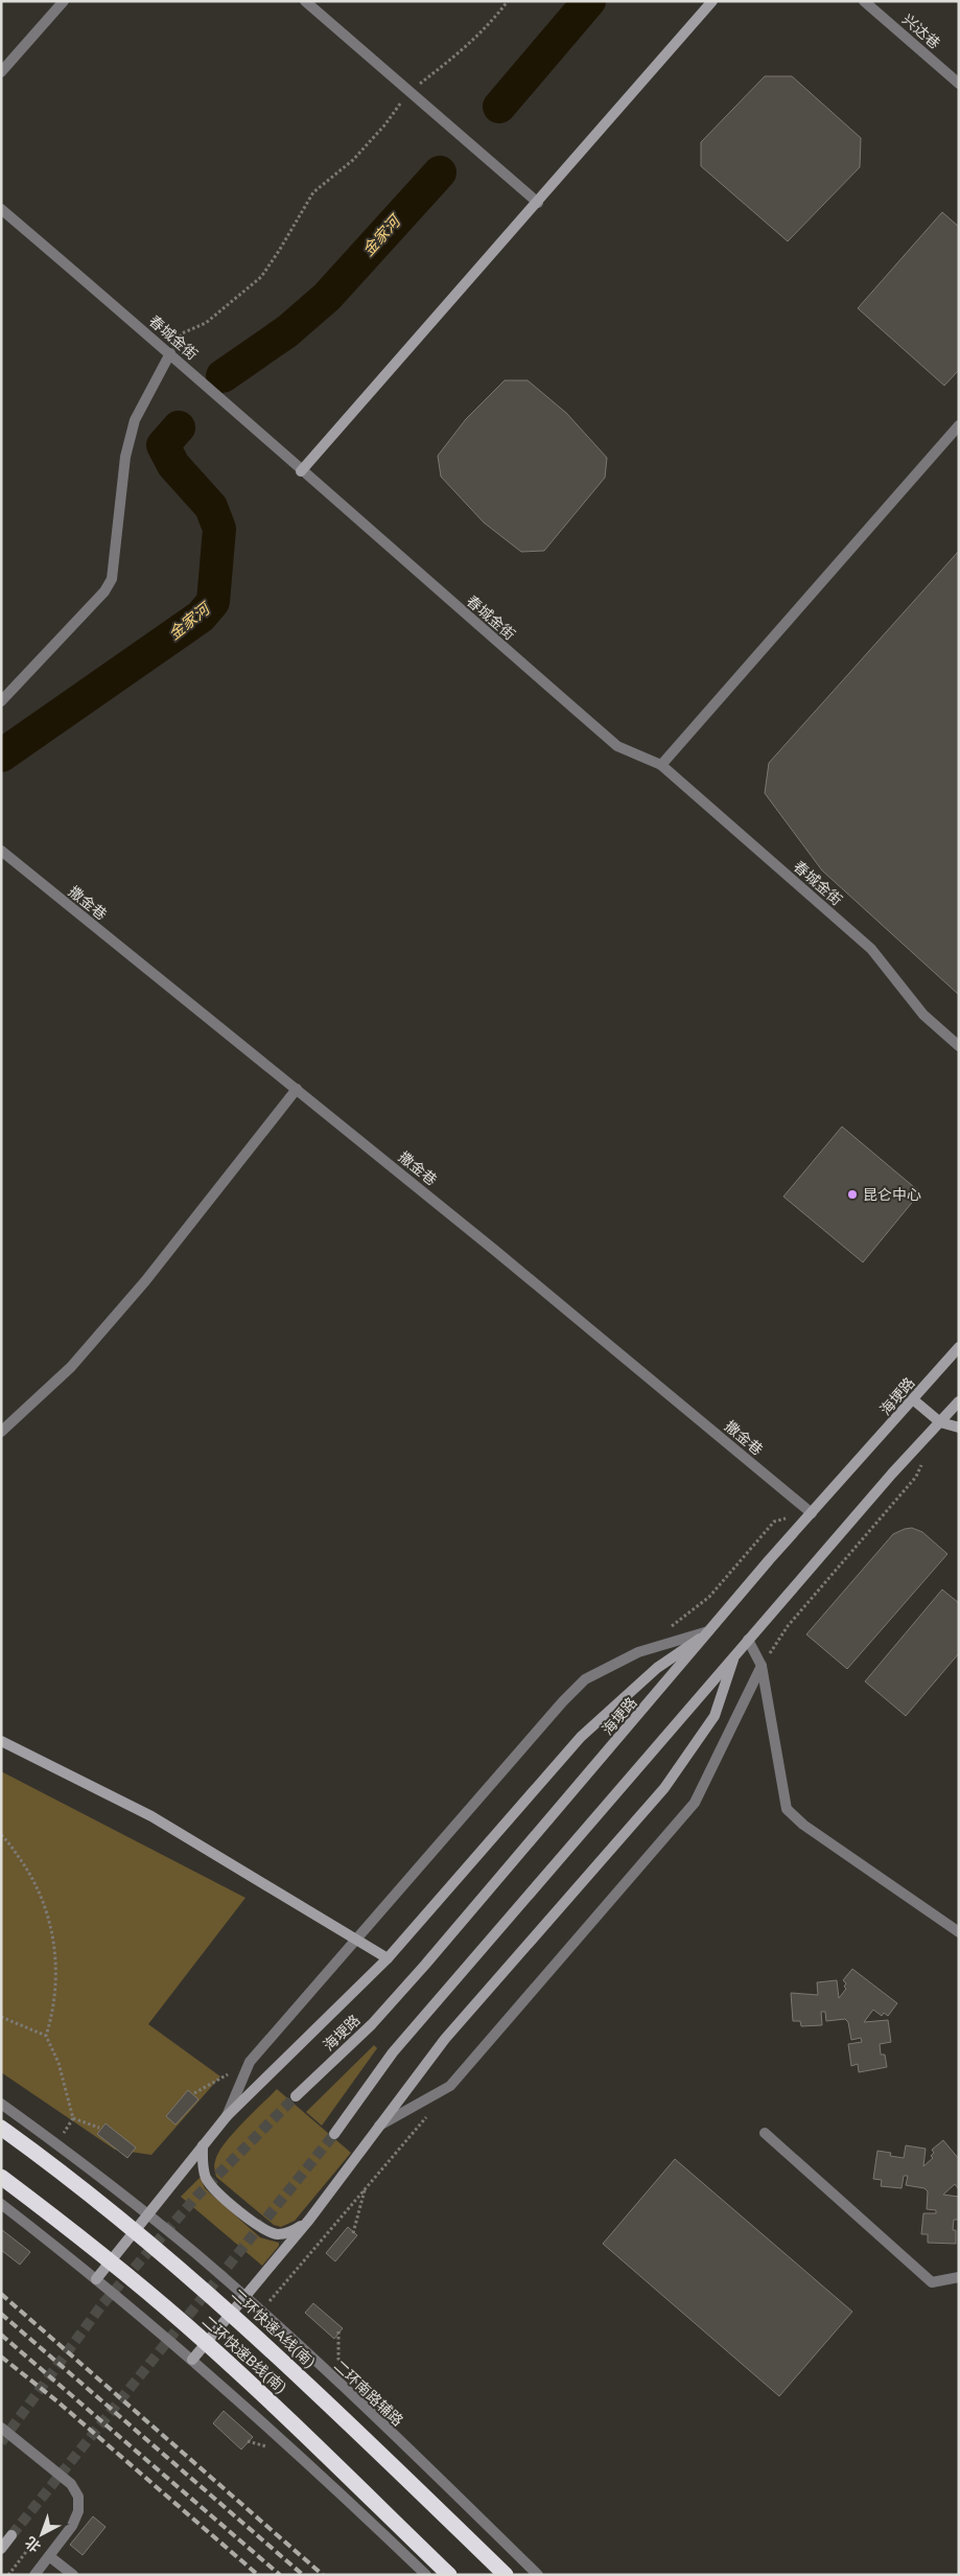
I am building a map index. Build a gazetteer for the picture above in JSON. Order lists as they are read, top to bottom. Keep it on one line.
{"streets":{"highway":["二环快速A线(南)","二环快速B线(南)"],"main road":["海埂路"],"street":["兴达巷","春城金街","撒金巷","二环南路辅路"]},"crossings":[["撒金巷","海埂路"]],"water":["金家河"],"places":["昆仑中心"],"north":"bottom left"}
